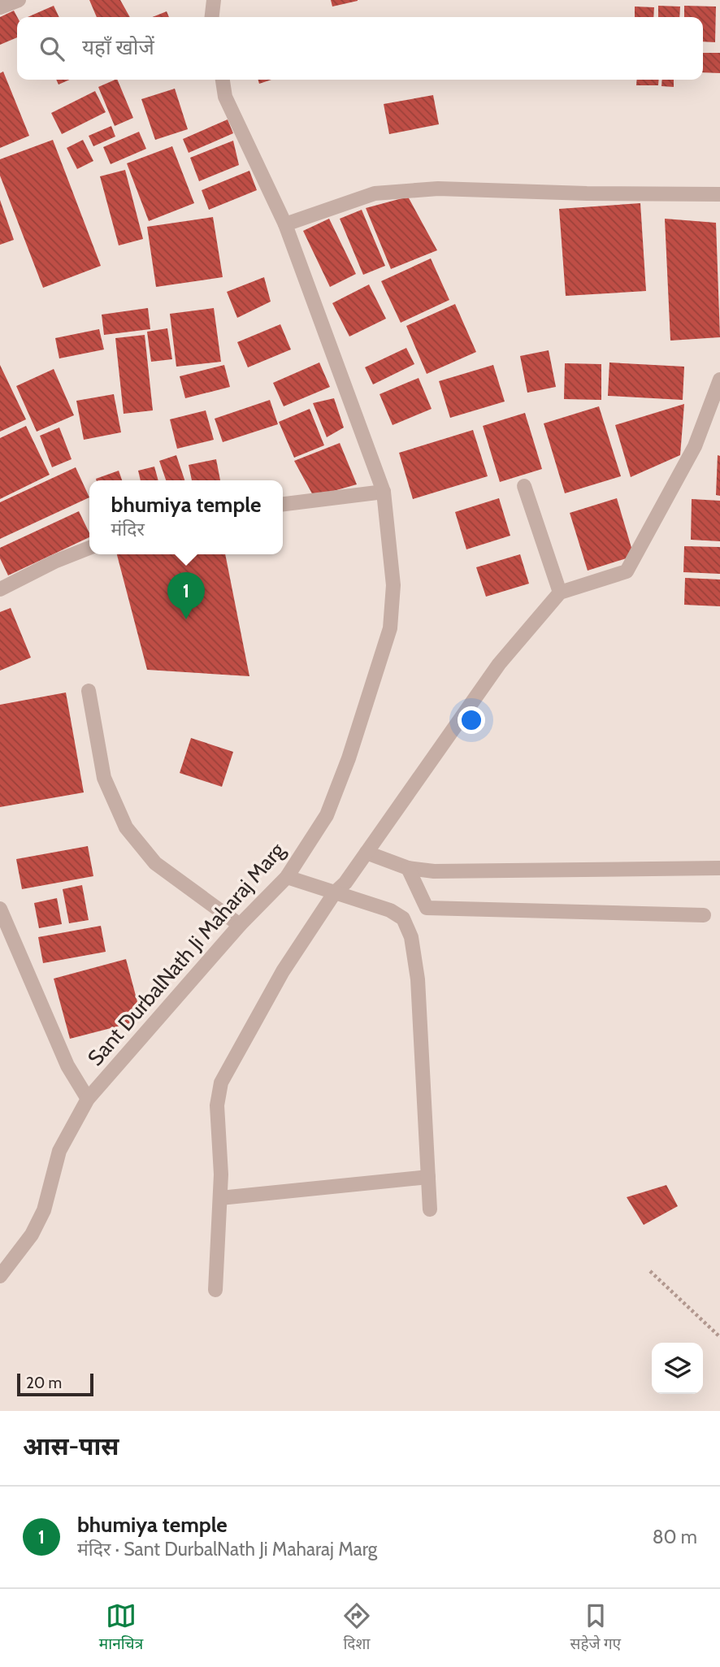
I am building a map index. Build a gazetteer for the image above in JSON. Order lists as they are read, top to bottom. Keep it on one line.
{"streets":{"street":["Sant DurbalNath Ji Maharaj Marg"]},"scale_bar":"20 m","page":{"search":"यहाँ खोजें","popup":["bhumiya temple","मंदिर"],"pins":"1","scale":"20 m","heading":"आस-पास","list":[{"mark":"1","name":"bhumiya temple","note":"मंदिर · Sant DurbalNath Ji Maharaj Marg","value":"80 m"}],"nav":["मानचित्र","दिशा","सहेजे गए"]}}
